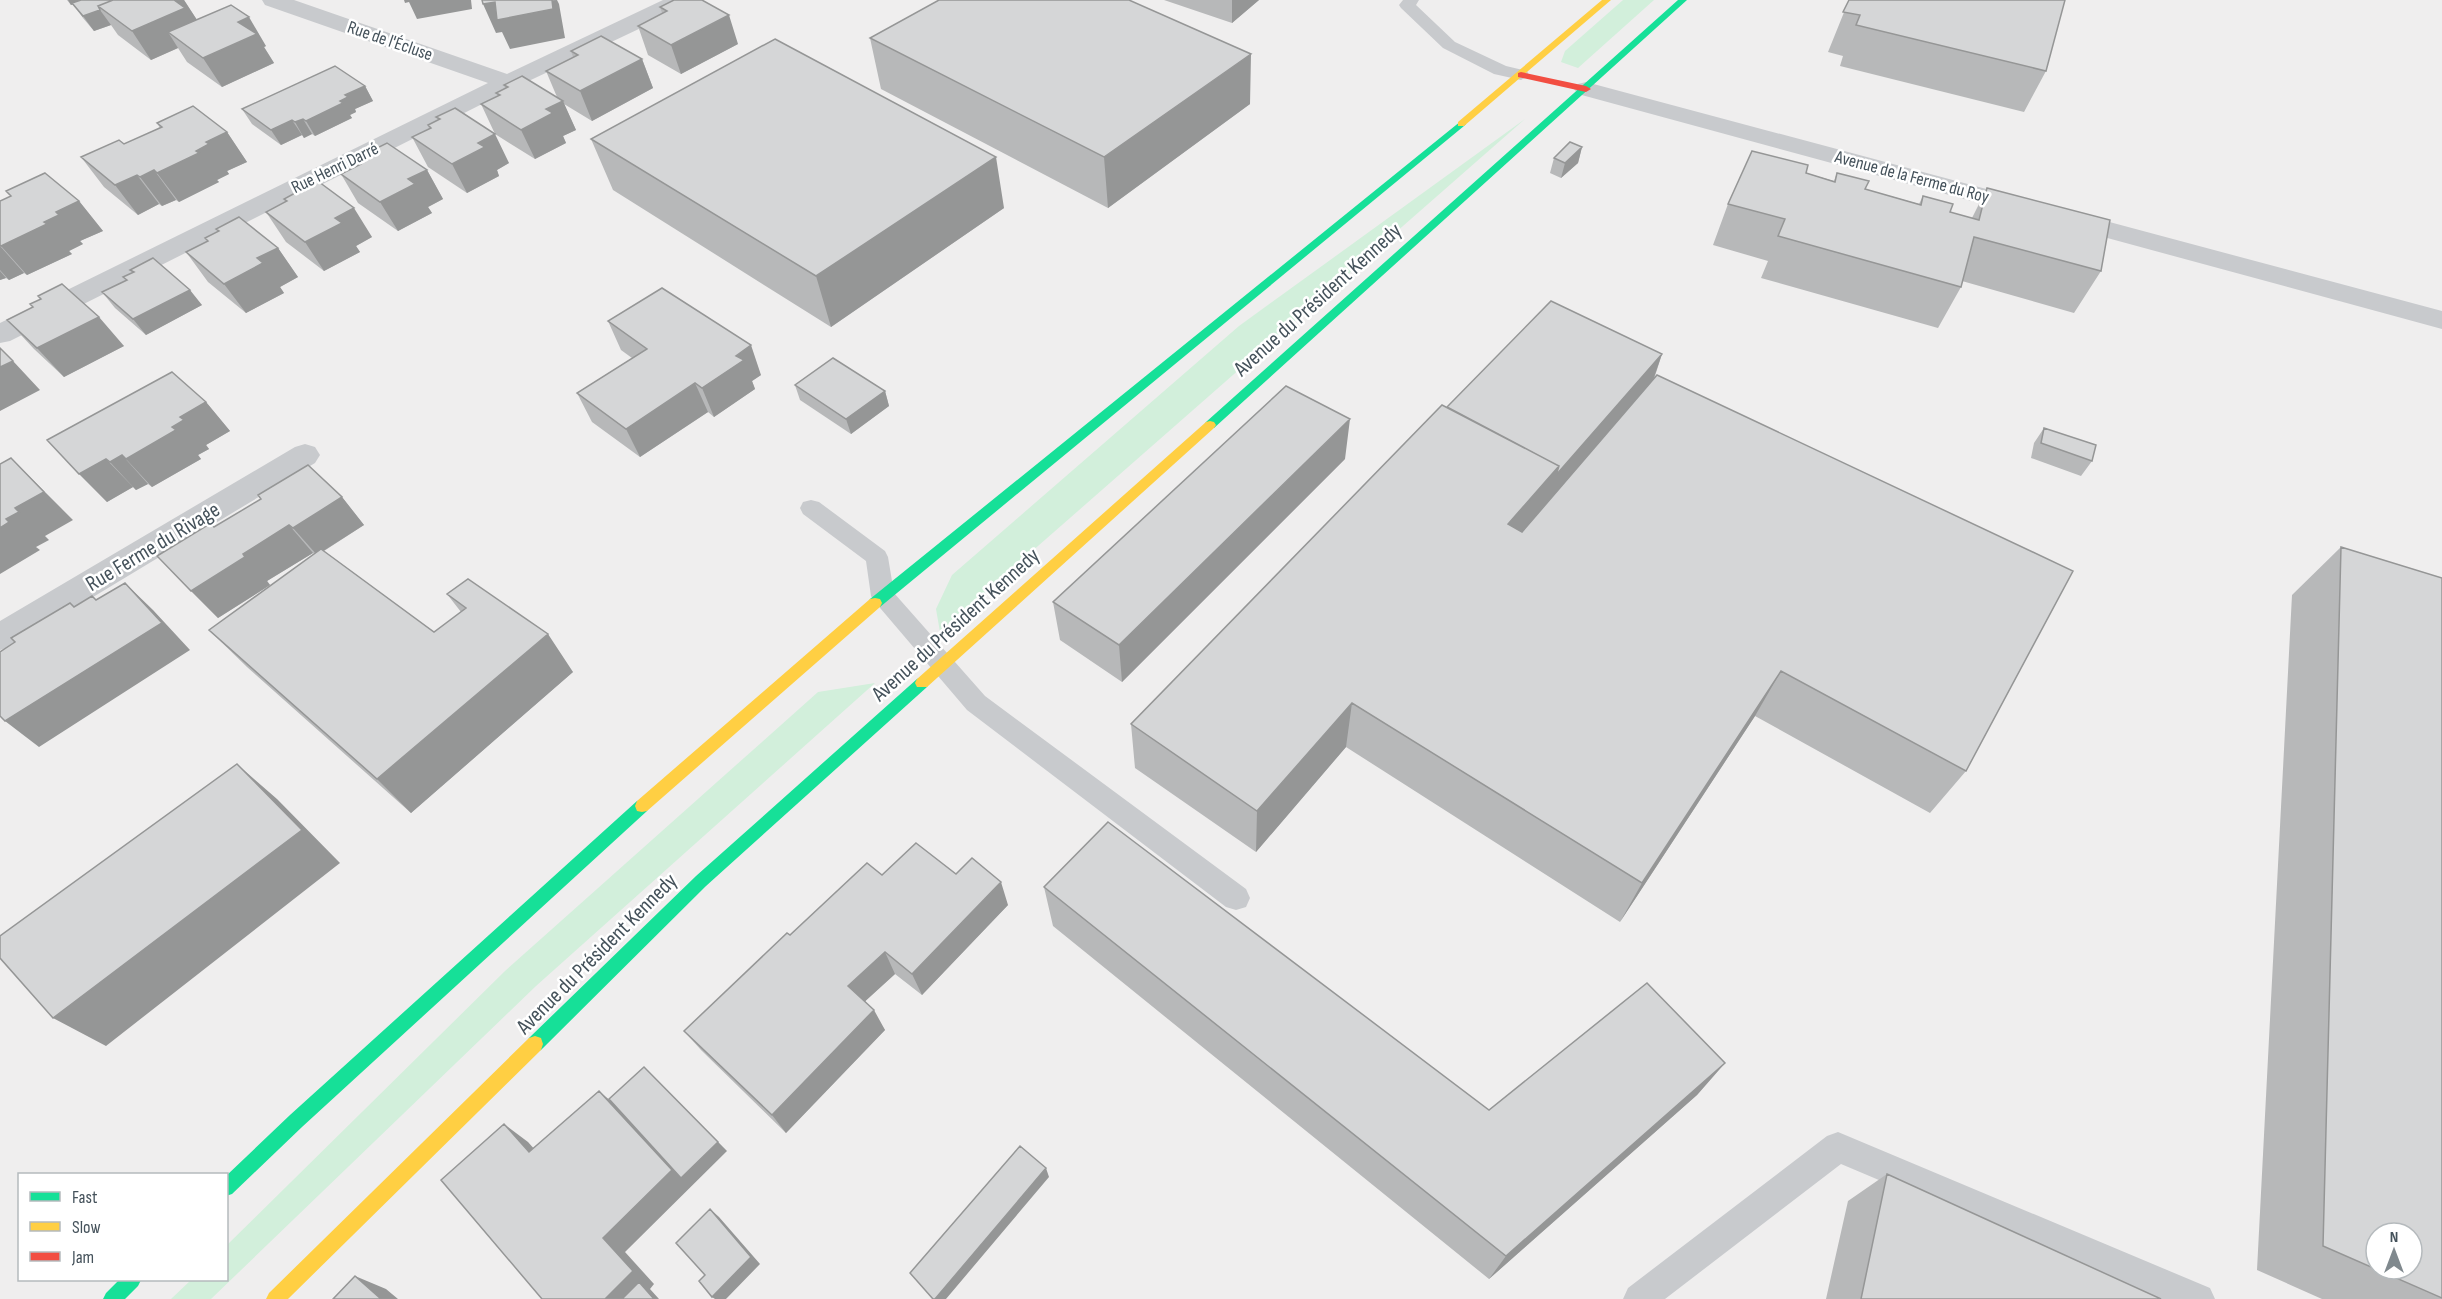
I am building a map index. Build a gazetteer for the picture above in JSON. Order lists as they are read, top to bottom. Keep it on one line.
{"streets":{"main road":["Avenue de la Ferme du Roy","Avenue du Président Kennedy"],"street":["Rue de l'Écluse","Rue Henri Darré","Rue Ferme du Rivage"]},"crossings":[["Rue de l'Écluse","Rue Henri Darré"],["Avenue de la Ferme du Roy","Avenue du Président Kennedy"]],"legend":["Fast","Slow","Jam"],"north":"top"}
